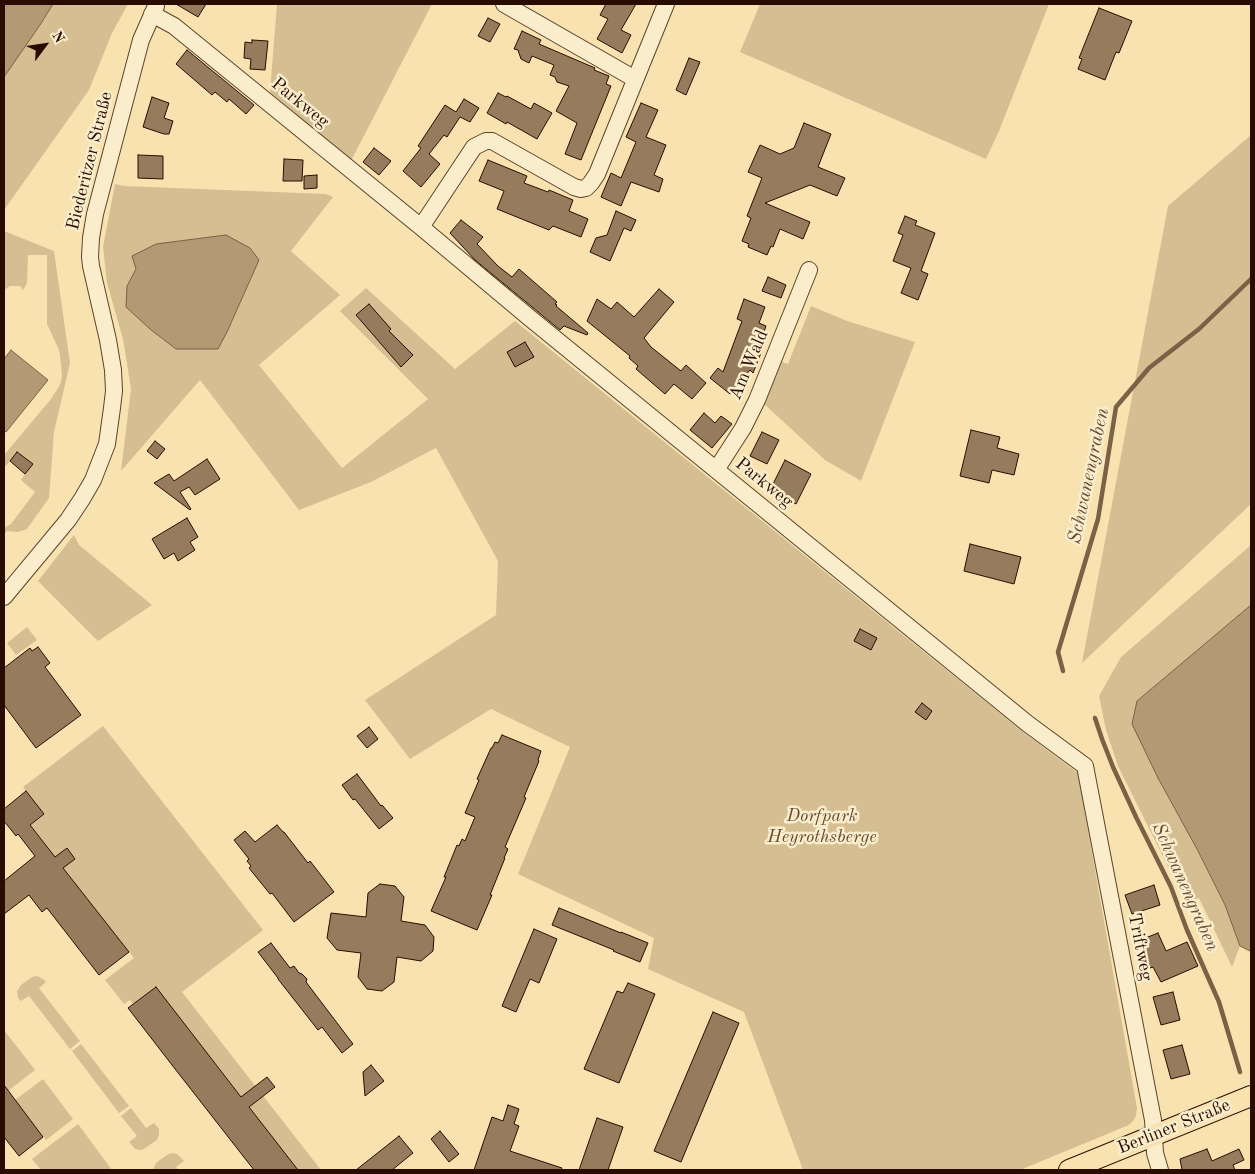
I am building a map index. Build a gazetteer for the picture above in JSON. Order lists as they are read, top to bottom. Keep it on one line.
{"streets":{"main road":["Berliner Straße"],"street":["Parkweg","Biederitzer Straße","Am Wald","Triftweg"]},"crossings":[["Parkweg","Biederitzer Straße"],["Parkweg","Am Wald"],["Parkweg","Triftweg"],["Triftweg","Berliner Straße"]],"water":["Schwanengraben"],"parks":["Dorfpark Heyrothsberge"],"north":"top right"}
